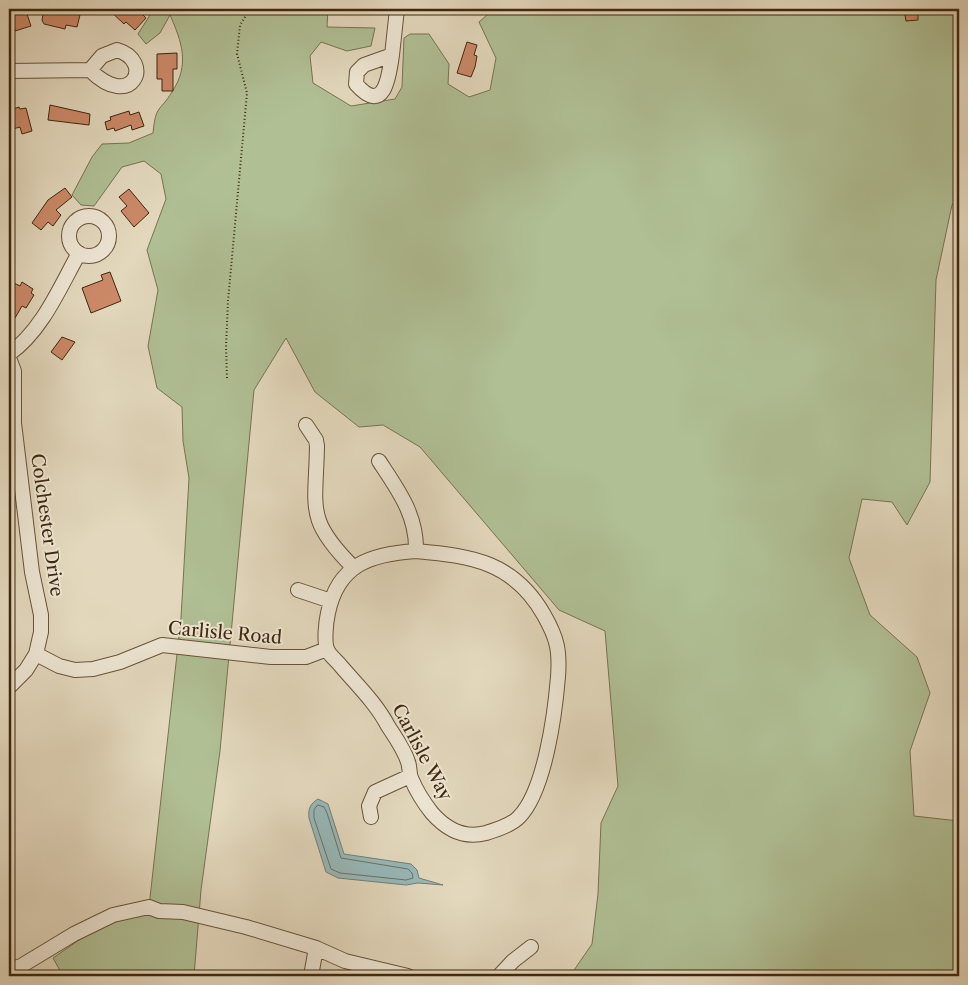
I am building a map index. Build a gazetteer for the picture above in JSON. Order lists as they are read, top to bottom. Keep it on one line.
{"streets":{"street":["Colchester Drive","Carlisle Road","Carlisle Way"]},"crossings":[["Colchester Drive","Carlisle Road"],["Carlisle Road","Carlisle Way"]]}
